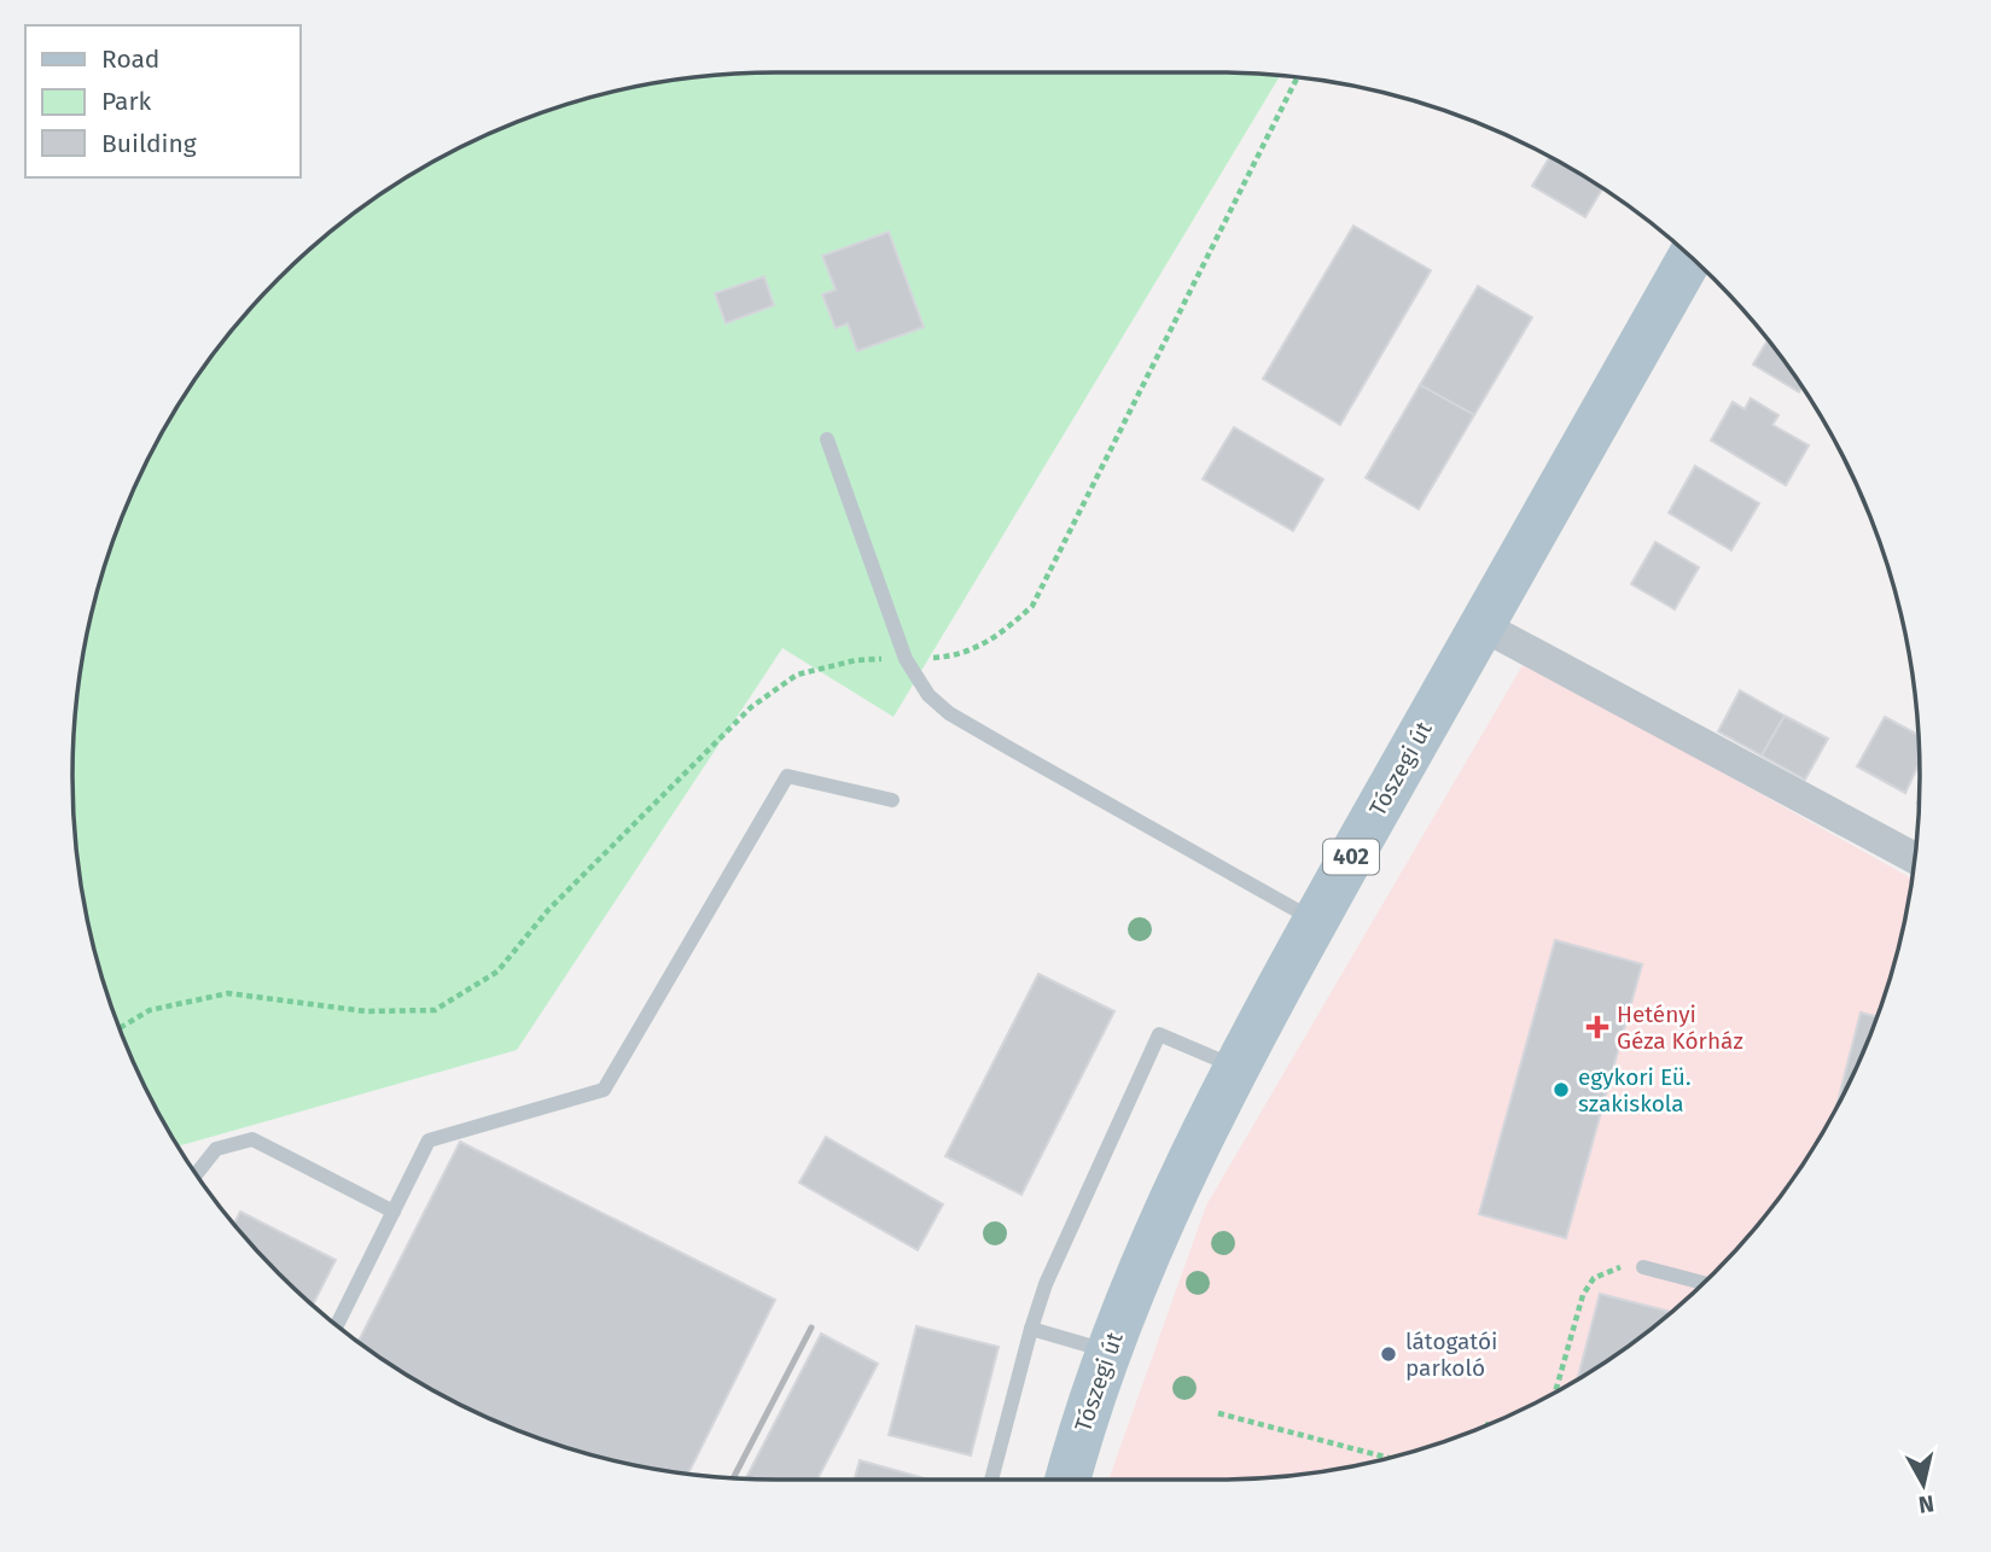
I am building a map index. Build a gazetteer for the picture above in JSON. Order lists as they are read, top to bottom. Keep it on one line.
{"streets":{"main road":["Tószegi út","402"]},"places":{"health":["Hetényi Géza Kórház"],"other":["egykori Eü. szakiskola","látogatói parkoló"]},"legend":["Road","Park","Building"],"north":"bottom"}
